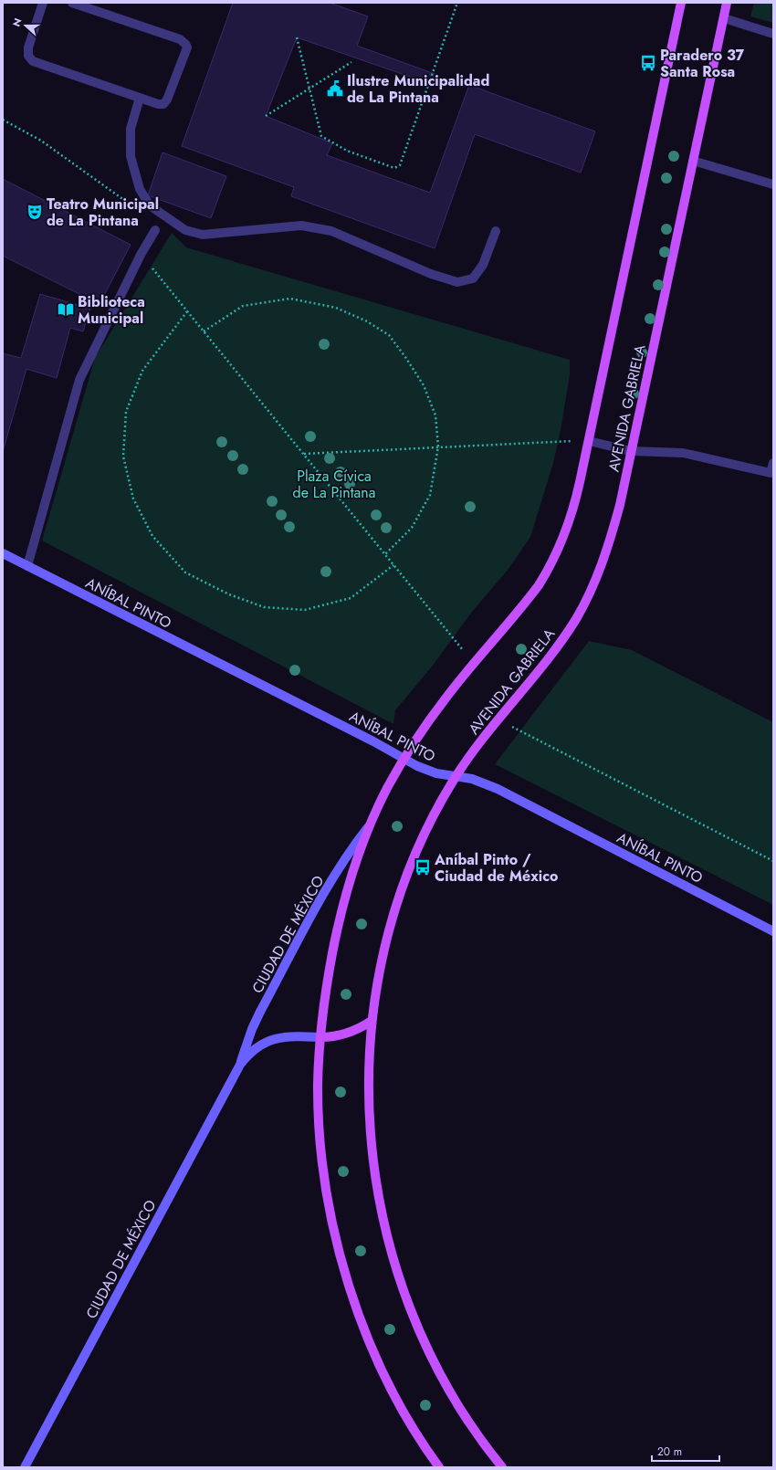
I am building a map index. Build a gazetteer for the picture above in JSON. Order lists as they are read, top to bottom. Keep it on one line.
{"streets":{"main road":["AVENIDA GABRIELA"],"street":["ANÍBAL PINTO","CIUDAD DE MÉXICO"]},"crossings":[["AVENIDA GABRIELA","ANÍBAL PINTO"],["AVENIDA GABRIELA","CIUDAD DE MÉXICO"]],"parks":["Plaza Cívica de La Pintana"],"places":{"bus stop":["Paradero 37 Santa Rosa","Aníbal Pinto / Ciudad de México"],"public building":["Ilustre Municipalidad de La Pintana"],"theatre":["Teatro Municipal de La Pintana"],"library":["Biblioteca Municipal"]},"scale_bar":"20 m","north":"left"}
